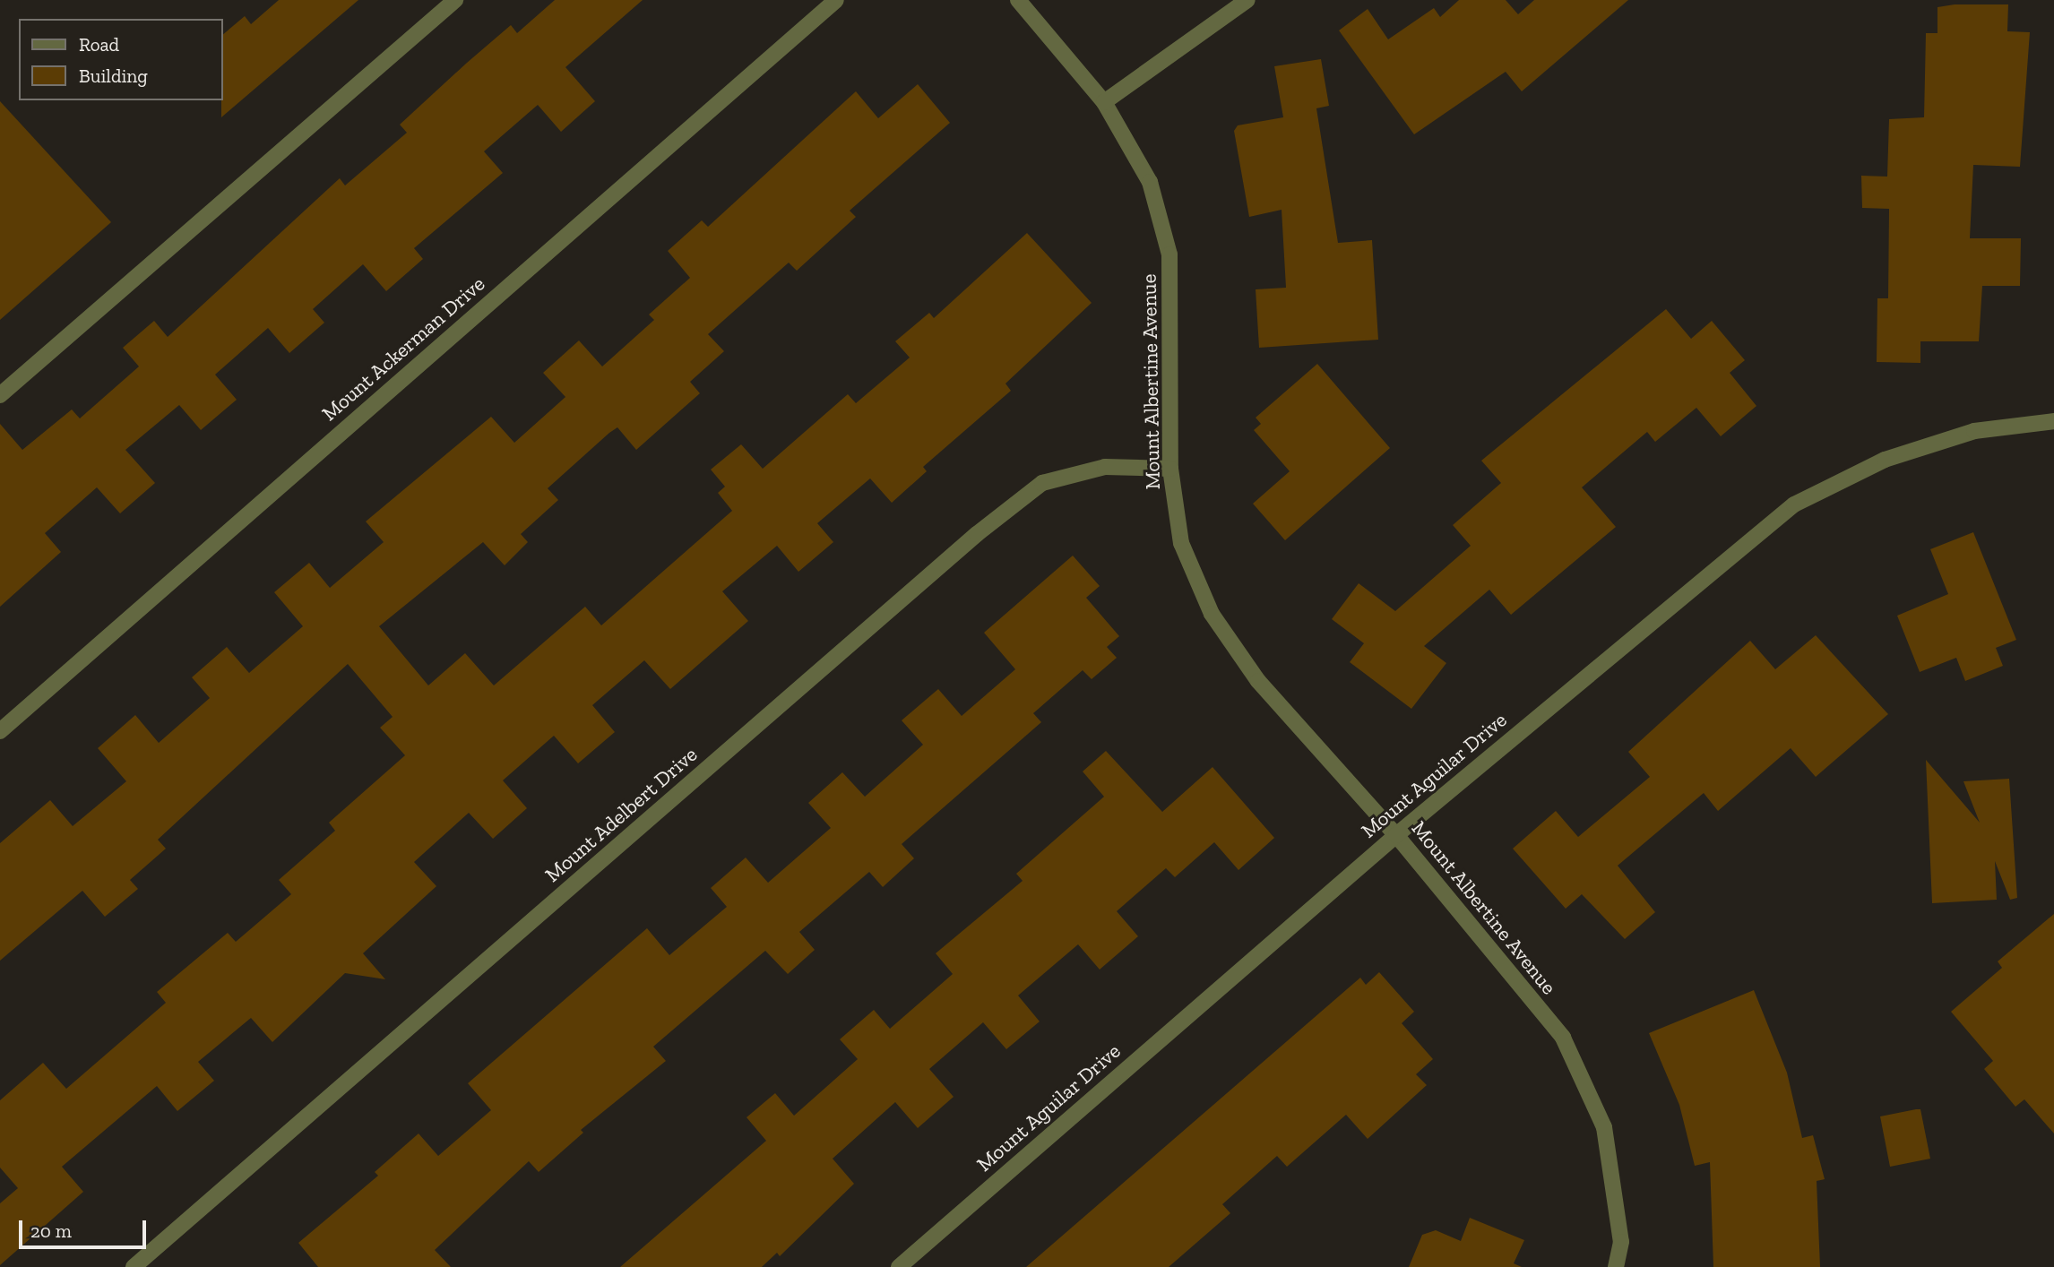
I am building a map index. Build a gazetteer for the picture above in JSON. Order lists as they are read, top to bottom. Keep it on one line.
{"streets":{"street":["Mount Ackerman Drive","Mount Albertine Avenue","Mount Aguilar Drive","Mount Adelbert Drive"]},"crossings":[["Mount Albertine Avenue","Mount Aguilar Drive"],["Mount Albertine Avenue","Mount Adelbert Drive"]],"legend":["Road","Building"],"scale_bar":"20 m"}
